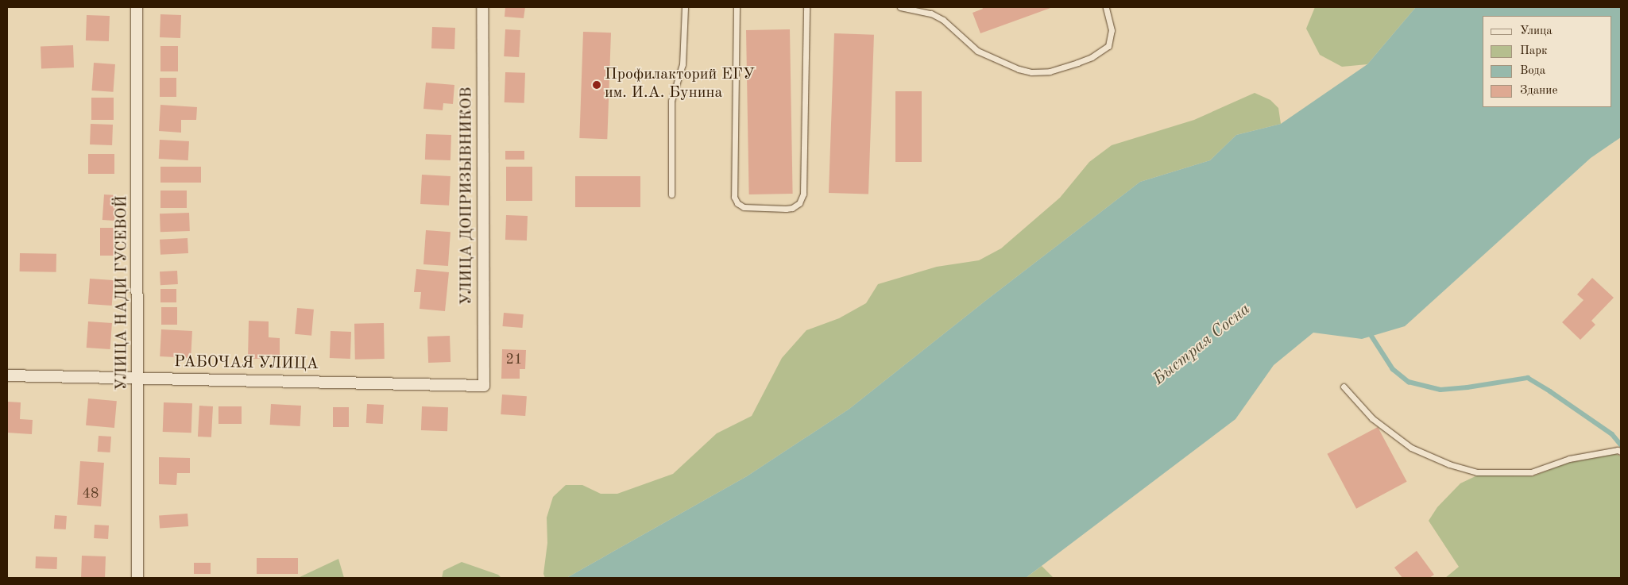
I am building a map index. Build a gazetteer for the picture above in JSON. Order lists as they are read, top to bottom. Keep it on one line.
{"streets":{"street":["УЛИЦА ДОПРИЗЫВНИКОВ","УЛИЦА НАДИ ГУСЕВОЙ","РАБОЧАЯ УЛИЦА"]},"crossings":[["УЛИЦА ДОПРИЗЫВНИКОВ","РАБОЧАЯ УЛИЦА"],["УЛИЦА НАДИ ГУСЕВОЙ","РАБОЧАЯ УЛИЦА"]],"water":["Быстрая Сосна"],"places":["Профилакторий ЕГУ им. И.А. Бунина"],"house_numbers":["21","48"],"legend":["Улица","Парк","Вода","Здание"]}
